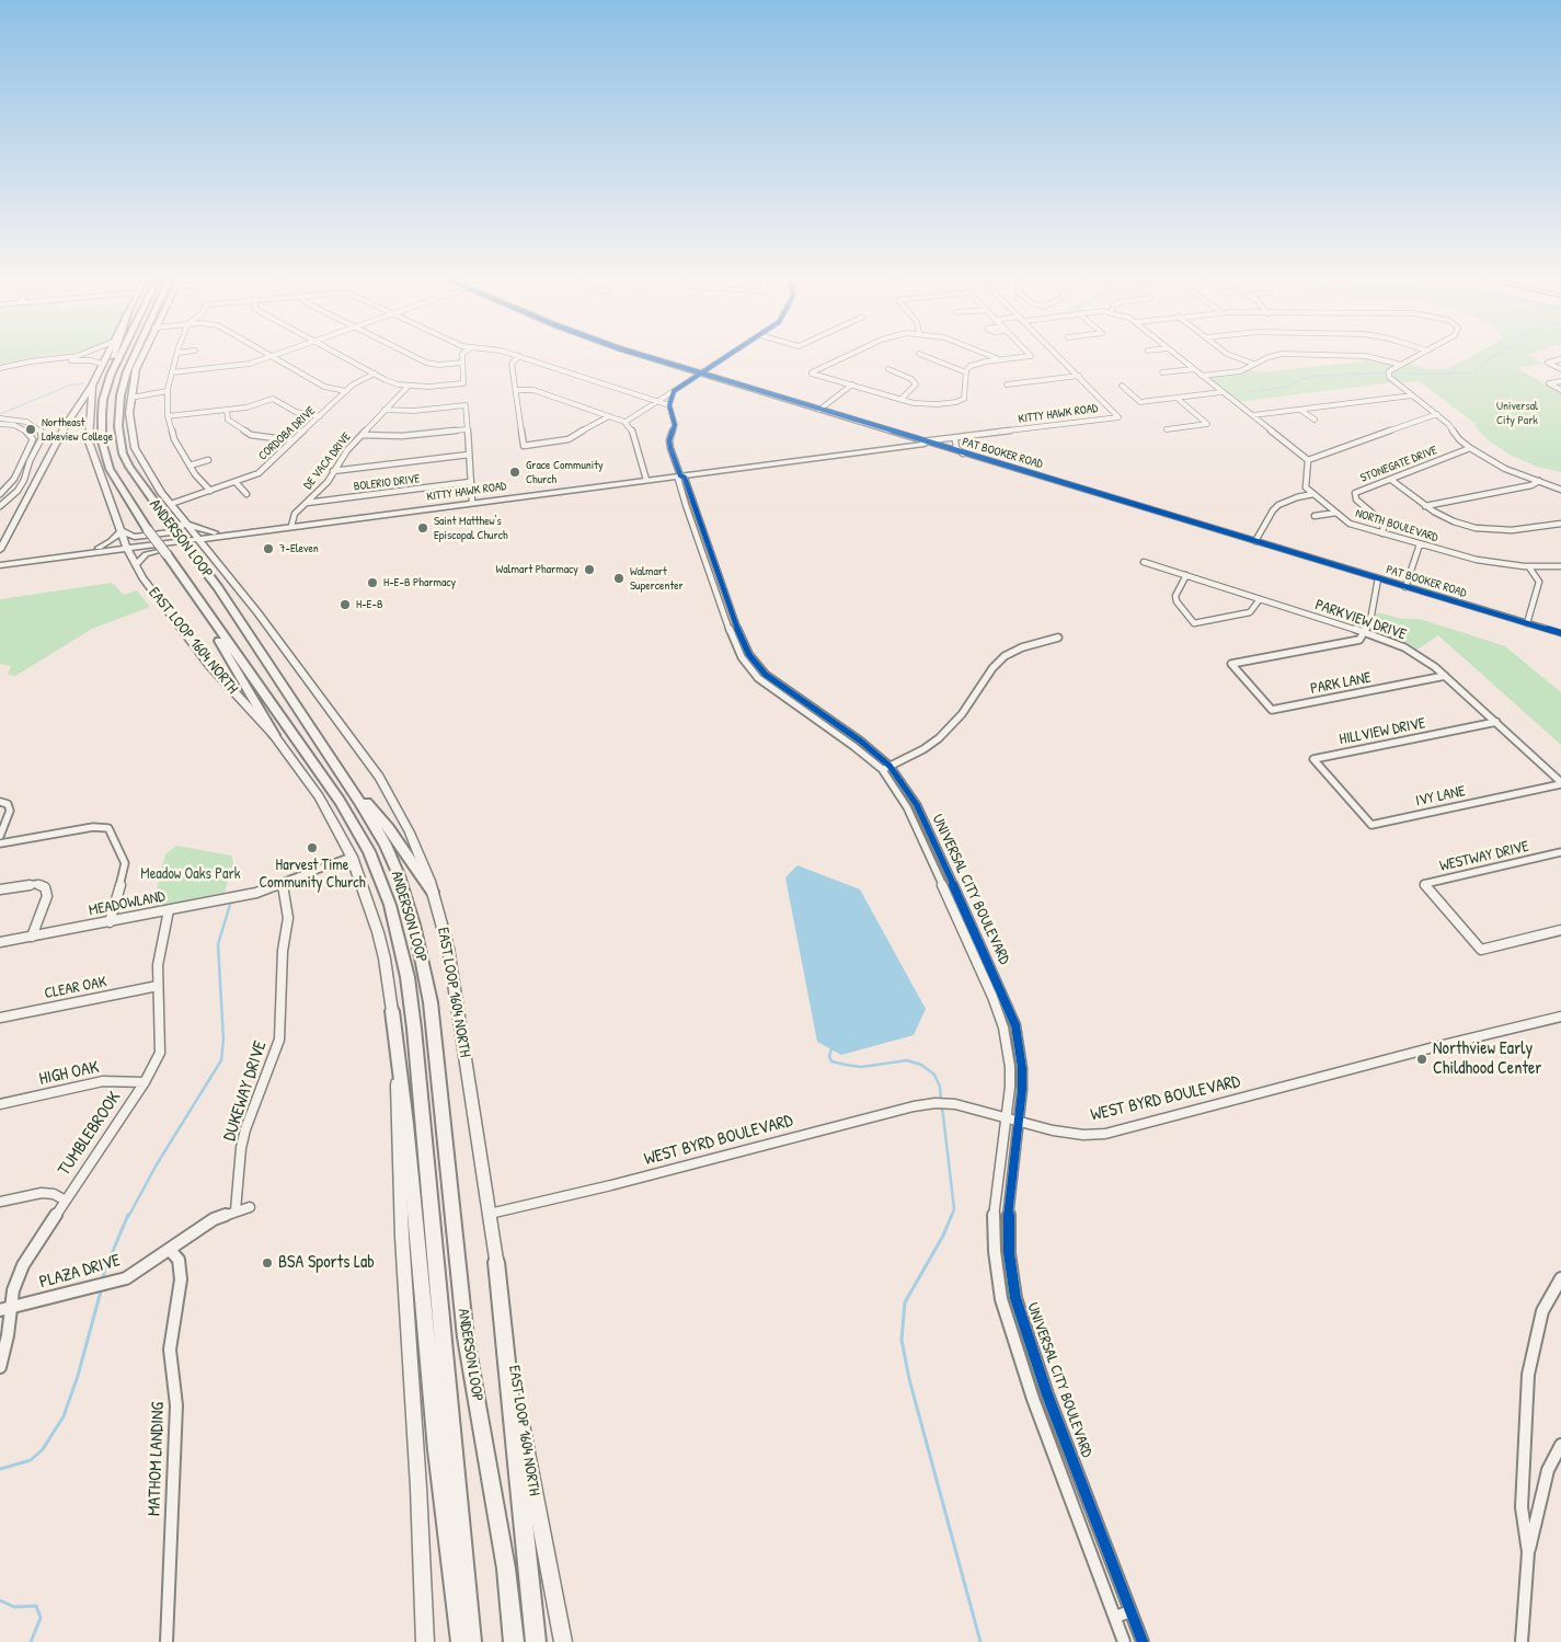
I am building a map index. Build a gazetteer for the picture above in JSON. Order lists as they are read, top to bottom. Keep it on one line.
{"streets":{"highway":["ANDERSON LOOP"],"main road":["KITTY HAWK ROAD","PAT BOOKER ROAD","EAST LOOP 1604 NORTH"],"street":["CORDOBA DRIVE","DE VACA DRIVE","STONEGATE DRIVE","BOLERIO DRIVE","NORTH BOULEVARD","PARKVIEW DRIVE","PARK LANE","HILLVIEW DRIVE","IVY LANE","WESTWAY DRIVE","UNIVERSAL CITY BOULEVARD","MEADOWLAND","CLEAR OAK","HIGH OAK","DUKEWAY DRIVE","WEST BYRD BOULEVARD","TUMBLEBROOK","PLAZA DRIVE","MATHOM LANDING"]},"crossings":[["KITTY HAWK ROAD","PAT BOOKER ROAD"],["KITTY HAWK ROAD","DE VACA DRIVE"],["KITTY HAWK ROAD","EAST LOOP 1604 NORTH"],["KITTY HAWK ROAD","UNIVERSAL CITY BOULEVARD"],["CORDOBA DRIVE","EAST LOOP 1604 NORTH"],["DE VACA DRIVE","BOLERIO DRIVE"],["STONEGATE DRIVE","NORTH BOULEVARD"],["PARKVIEW DRIVE","PARK LANE"],["PARKVIEW DRIVE","HILLVIEW DRIVE"],["PARKVIEW DRIVE","IVY LANE"],["EAST LOOP 1604 NORTH","MEADOWLAND"],["EAST LOOP 1604 NORTH","WEST BYRD BOULEVARD"],["HILLVIEW DRIVE","IVY LANE"],["UNIVERSAL CITY BOULEVARD","WEST BYRD BOULEVARD"],["MEADOWLAND","DUKEWAY DRIVE"],["MEADOWLAND","TUMBLEBROOK"],["CLEAR OAK","TUMBLEBROOK"],["HIGH OAK","TUMBLEBROOK"],["DUKEWAY DRIVE","PLAZA DRIVE"],["TUMBLEBROOK","PLAZA DRIVE"],["PLAZA DRIVE","MATHOM LANDING"]],"parks":["Universal City Park","Meadow Oaks Park"],"places":["Northeast Lakeview College","Grace Community Church","Saint Matthew's Episcopal Church","7-Eleven","Walmart Pharmacy","Walmart Supercenter","H-E-B Pharmacy","H-E-B","Harvest Time Community Church","Northview Early Childhood Center","BSA Sports Lab"]}
